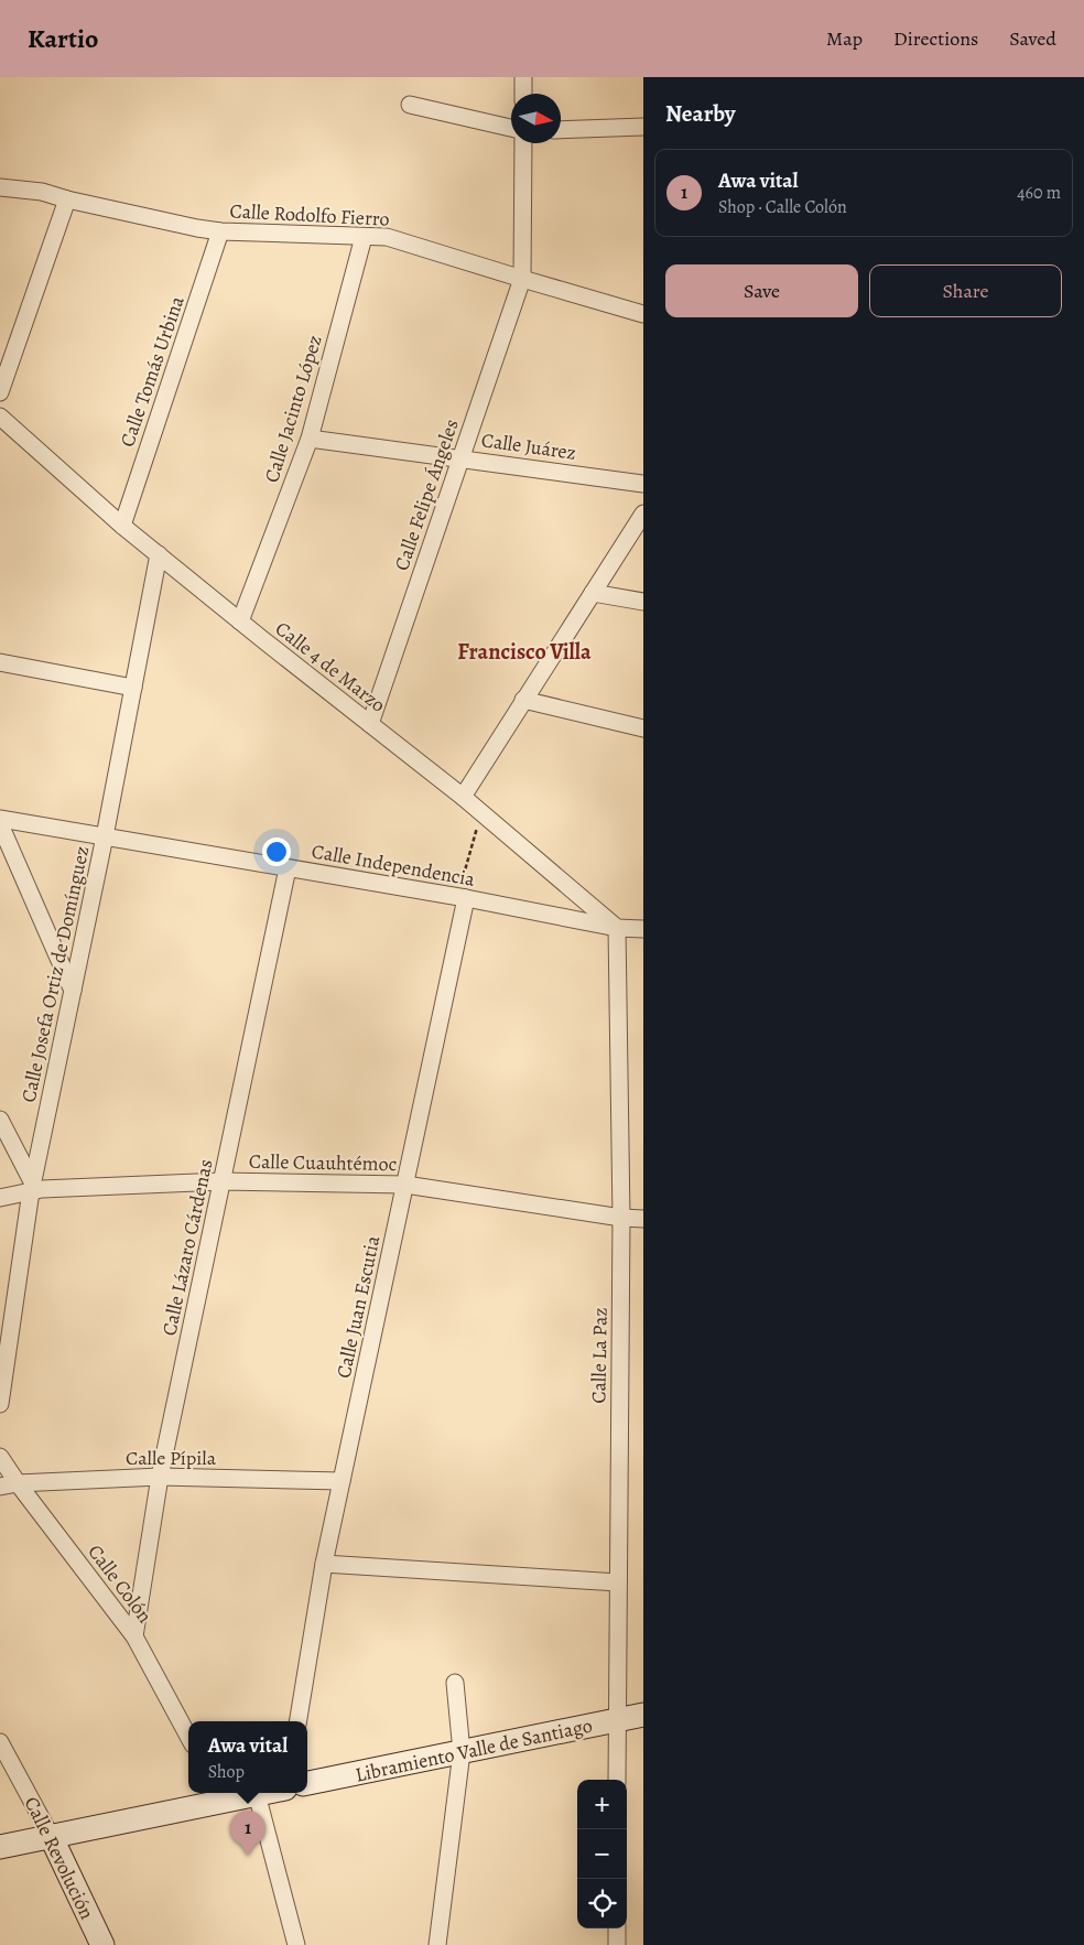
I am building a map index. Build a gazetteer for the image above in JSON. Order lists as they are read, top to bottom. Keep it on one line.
{"streets":{"street":["Calle Rodolfo Fierro","Calle Tomás Urbina","Calle Jacinto López","Calle Juárez","Calle Felipe Ángeles","Calle 4 de Marzo","Calle Independencia","Calle Josefa Ortiz de Domínguez","Calle Cuauhtémoc","Calle Lázaro Cárdenas","Calle Juan Escutia","Calle La Paz","Calle Pípila","Calle Colón","Libramiento Valle de Santiago","Calle Revolución"]},"crossings":[["Calle Rodolfo Fierro","Calle Tomás Urbina"],["Calle Rodolfo Fierro","Calle Jacinto López"],["Calle Rodolfo Fierro","Calle Felipe Ángeles"],["Calle Tomás Urbina","Calle 4 de Marzo"],["Calle Jacinto López","Calle Juárez"],["Calle Jacinto López","Calle 4 de Marzo"],["Calle Juárez","Calle Felipe Ángeles"],["Calle Felipe Ángeles","Calle 4 de Marzo"],["Calle 4 de Marzo","Calle Independencia"],["Calle 4 de Marzo","Calle Josefa Ortiz de Domínguez"],["Calle 4 de Marzo","Calle La Paz"],["Calle Independencia","Calle Josefa Ortiz de Domínguez"],["Calle Independencia","Calle Lázaro Cárdenas"],["Calle Independencia","Calle Juan Escutia"],["Calle Independencia","Calle La Paz"],["Calle Josefa Ortiz de Domínguez","Calle Cuauhtémoc"],["Calle Cuauhtémoc","Calle Lázaro Cárdenas"],["Calle Cuauhtémoc","Calle Juan Escutia"],["Calle Cuauhtémoc","Calle La Paz"],["Calle Lázaro Cárdenas","Calle Pípila"],["Calle Lázaro Cárdenas","Calle Colón"],["Calle Juan Escutia","Calle Pípila"],["Calle La Paz","Libramiento Valle de Santiago"],["Calle Pípila","Calle Colón"]],"districts":["Francisco Villa"],"north":"right","page":{"header":"Kartio","nav":["Map","Directions","Saved"],"heading":"Nearby","list":[{"mark":"1","name":"Awa vital","note":"Shop · Calle Colón","value":"460 m"}],"buttons":["Save","Share"],"popup":["Awa vital","Shop"],"map_buttons":["+","−"],"pins":"1"}}
